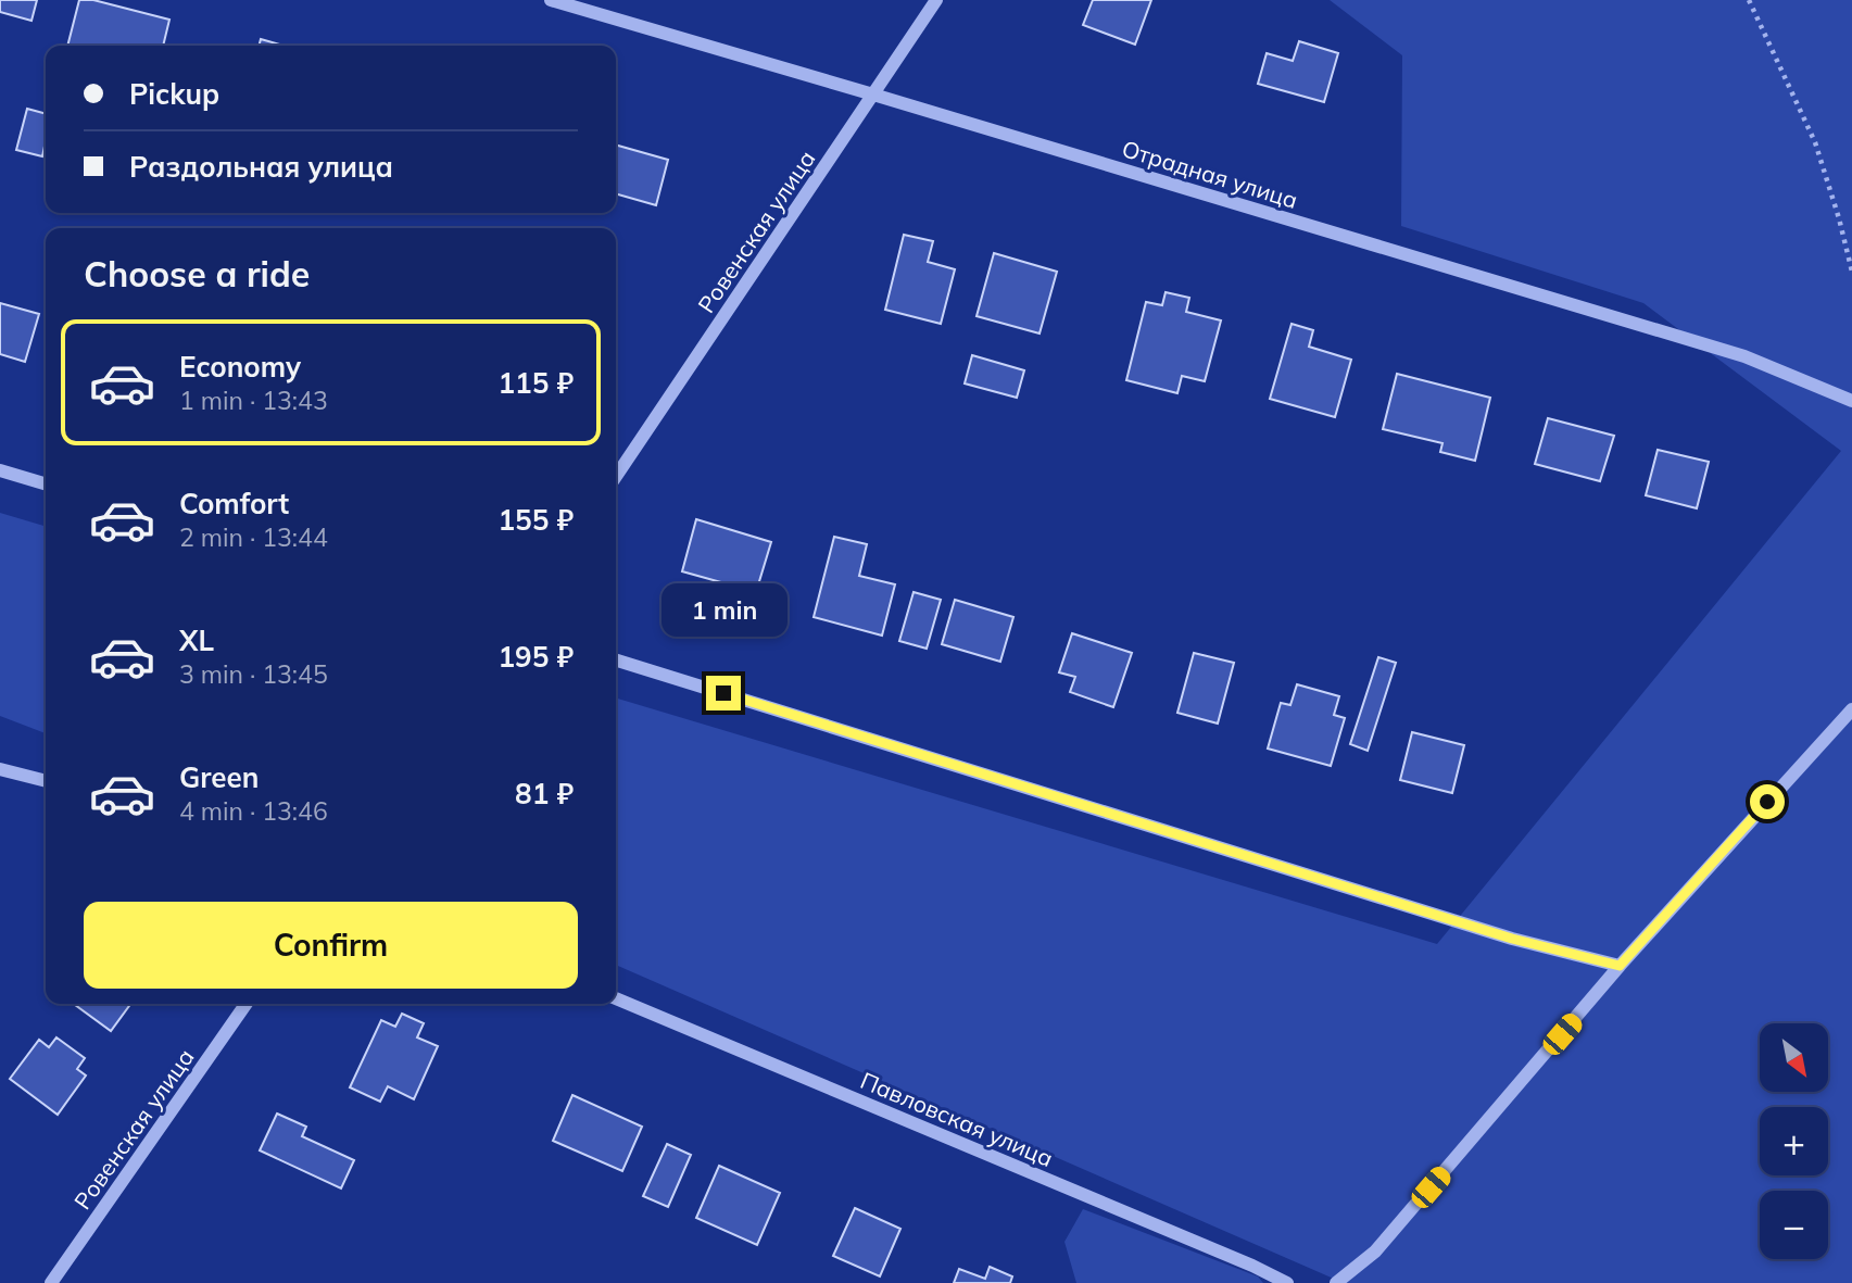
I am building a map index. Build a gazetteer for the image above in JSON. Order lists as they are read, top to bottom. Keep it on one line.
{"streets":{"street":["Отрадная улица","Ровенская улица","Павловская улица"]},"crossings":[["Отрадная улица","Ровенская улица"]],"north":"bottom right","page":{"banner":["Pickup","Раздольная улица"],"heading":"Choose a ride","list":[{"name":"Economy","note":"1 min · 13:43","value":"115 ₽"},{"name":"Comfort","note":"2 min · 13:44","value":"155 ₽"},{"name":"XL","note":"3 min · 13:45","value":"195 ₽"},{"name":"Green","note":"4 min · 13:46","value":"81 ₽"}],"bubble":"1 min","buttons":"Confirm","map_buttons":["+","−"]}}
